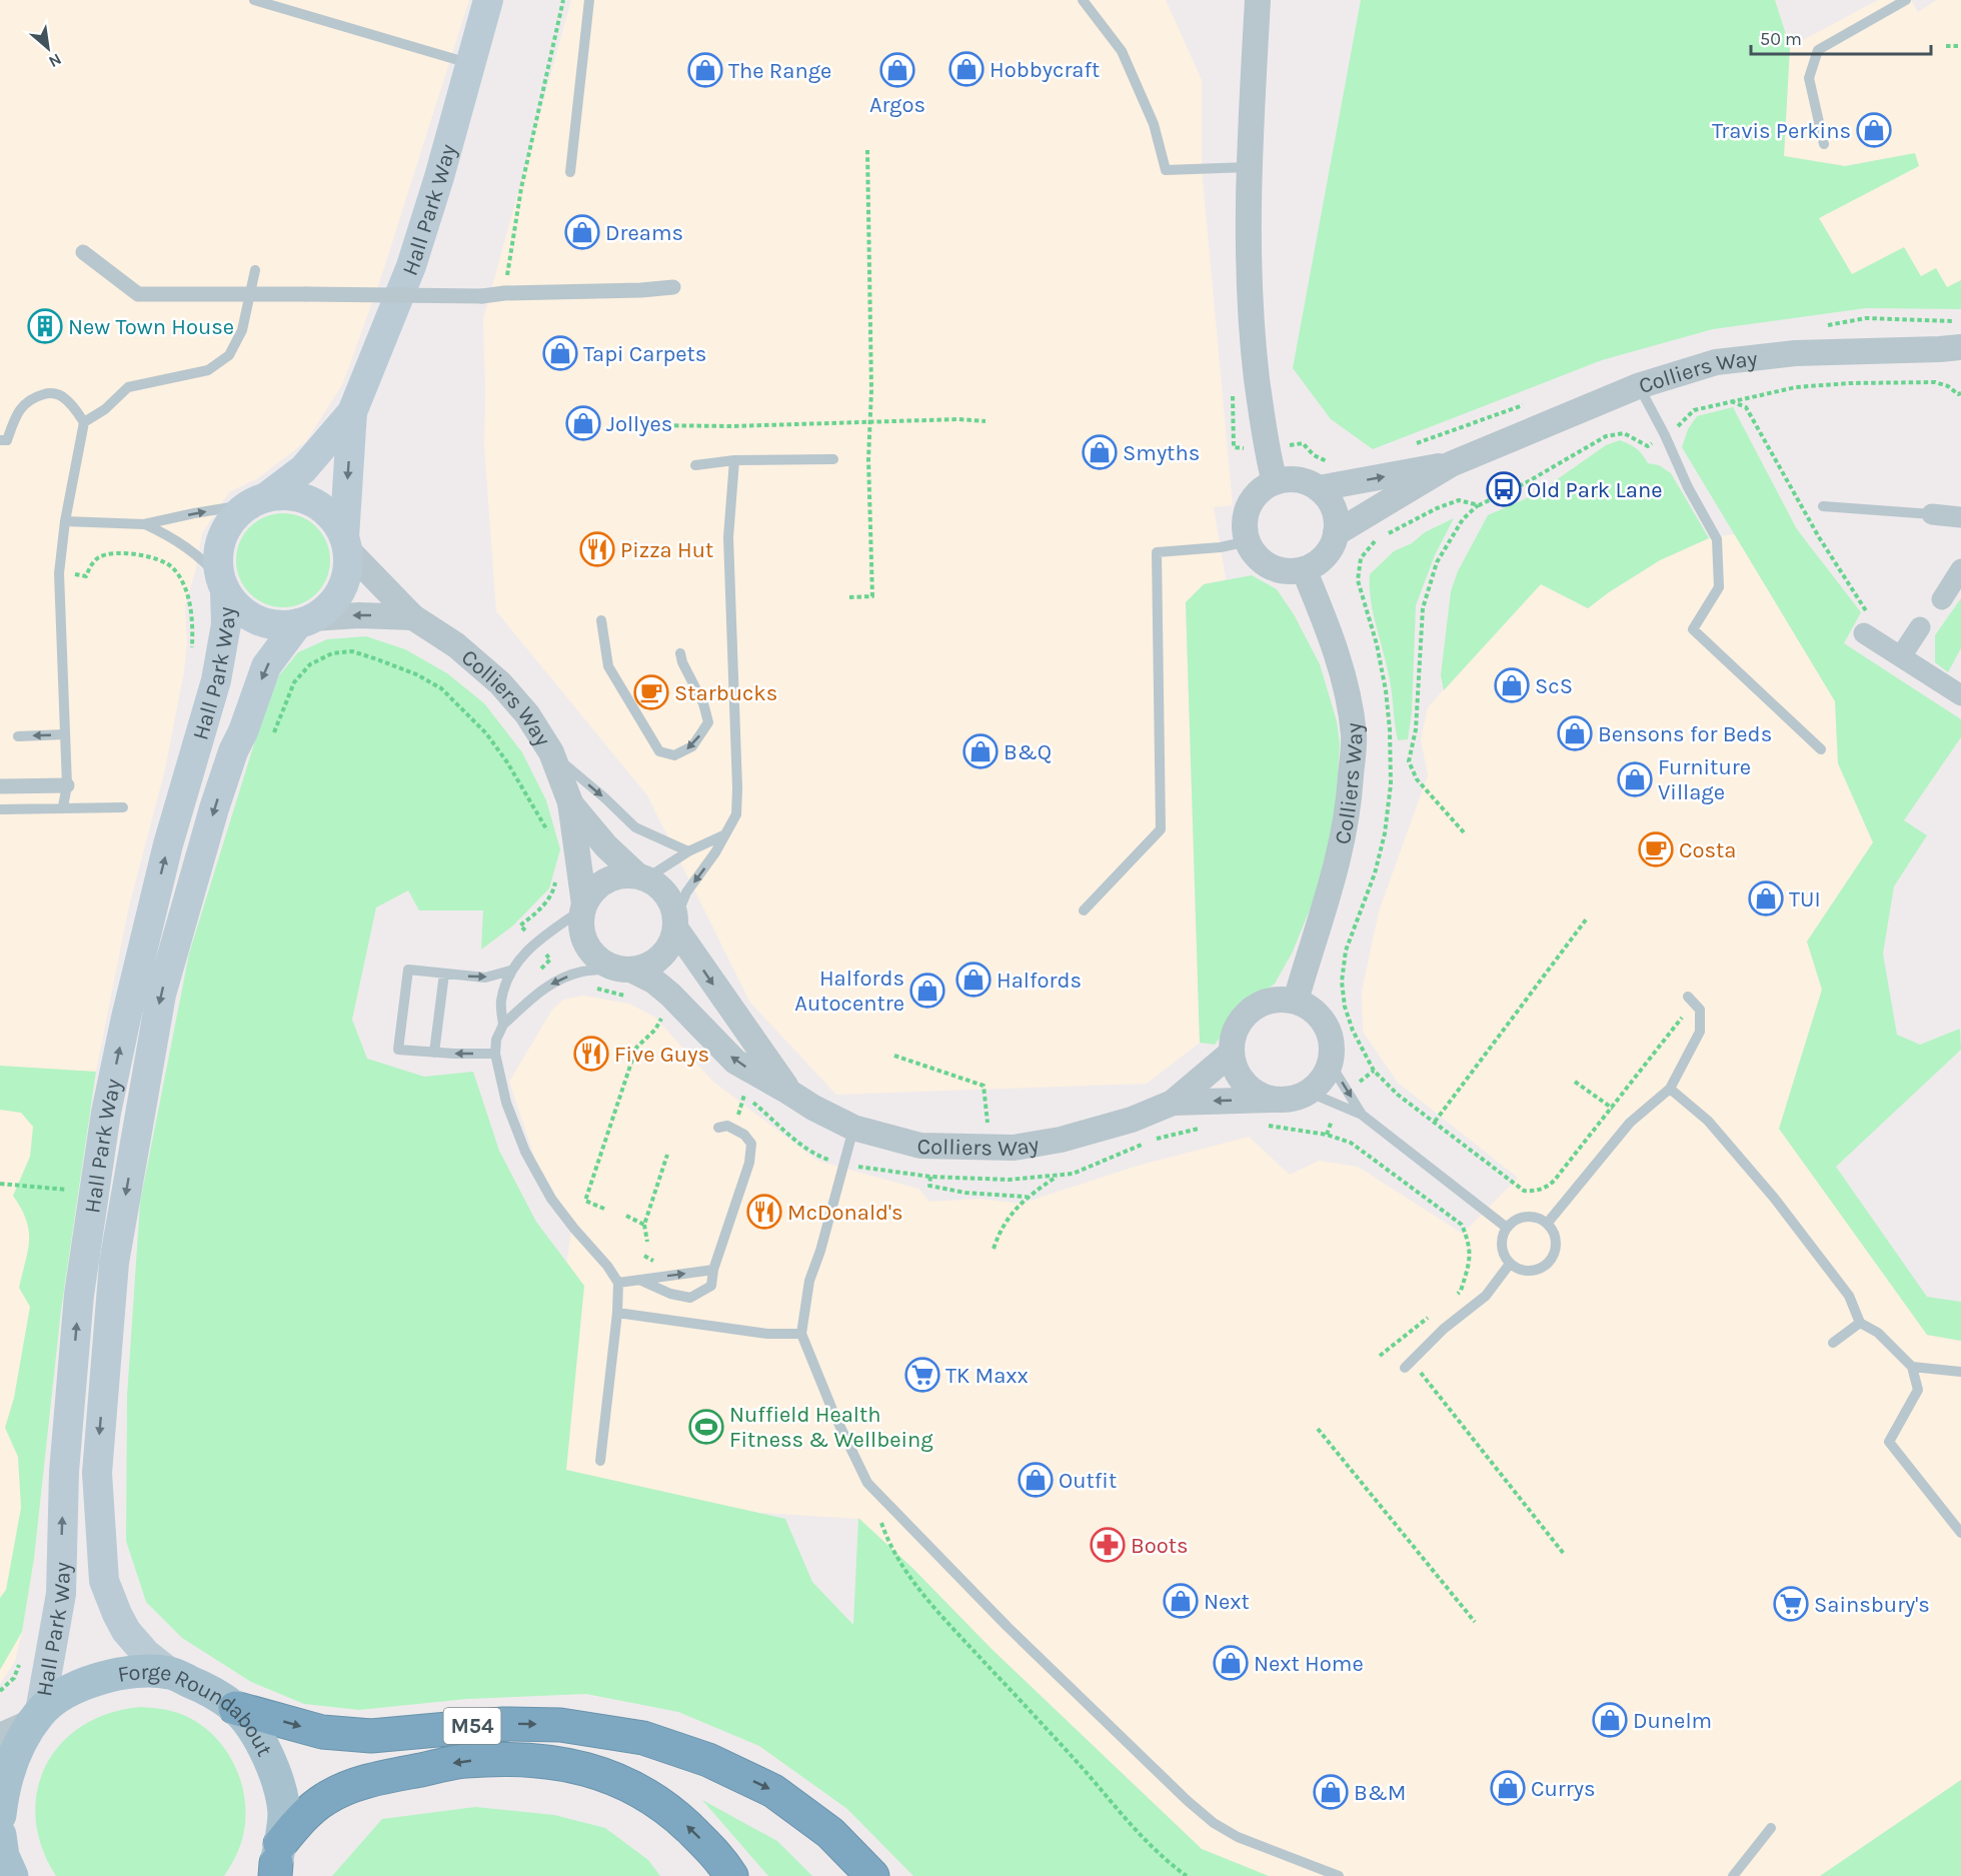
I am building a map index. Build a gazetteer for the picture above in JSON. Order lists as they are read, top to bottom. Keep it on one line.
{"streets":{"highway":["M54"],"main road":["Hall Park Way","Forge Roundabout"],"street":["Colliers Way"]},"crossings":[["Hall Park Way","Colliers Way"],["Hall Park Way","Forge Roundabout"],["Forge Roundabout","M54"]],"places":{"shop":["Hobbycraft","The Range","Argos","Travis Perkins","Dreams","Tapi Carpets","Jollyes","Smyths","ScS","Bensons for Beds","B&Q","Furniture Village","TUI","Halfords","Halfords Autocentre","Outfit","Next","Next Home","Dunelm","Currys","B&M"],"building":["New Town House"],"bus stop":["Old Park Lane"],"restaurant":["Pizza Hut","Five Guys","McDonald's"],"cafe":["Starbucks","Costa"],"supermarket":["TK Maxx","Sainsbury's"],"sports":["Nuffield Health Fitness & Wellbeing"],"pharmacy":["Boots"]},"scale_bar":"50 m","north":"bottom right"}
